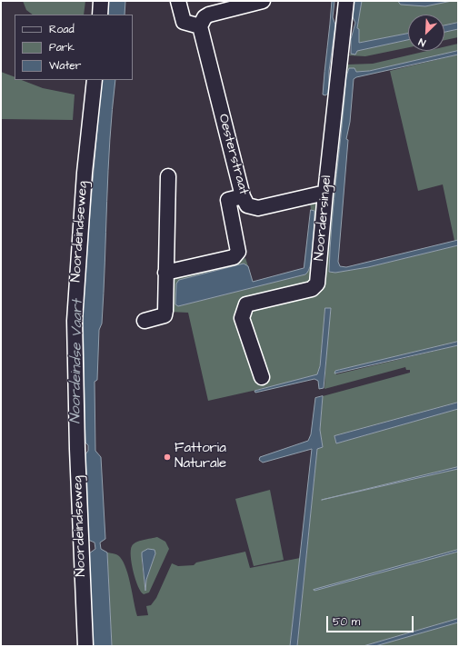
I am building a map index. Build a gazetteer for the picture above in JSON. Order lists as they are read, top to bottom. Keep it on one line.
{"streets":{"street":["Oesterstraat","Noordersingel","Noordeindseweg"]},"crossings":[["Oesterstraat","Noordersingel"]],"water":["Noordeindse Vaart"],"places":["Fattoria Naturale"],"legend":["Road","Park","Water"],"scale_bar":"50 m","north":"bottom left"}
